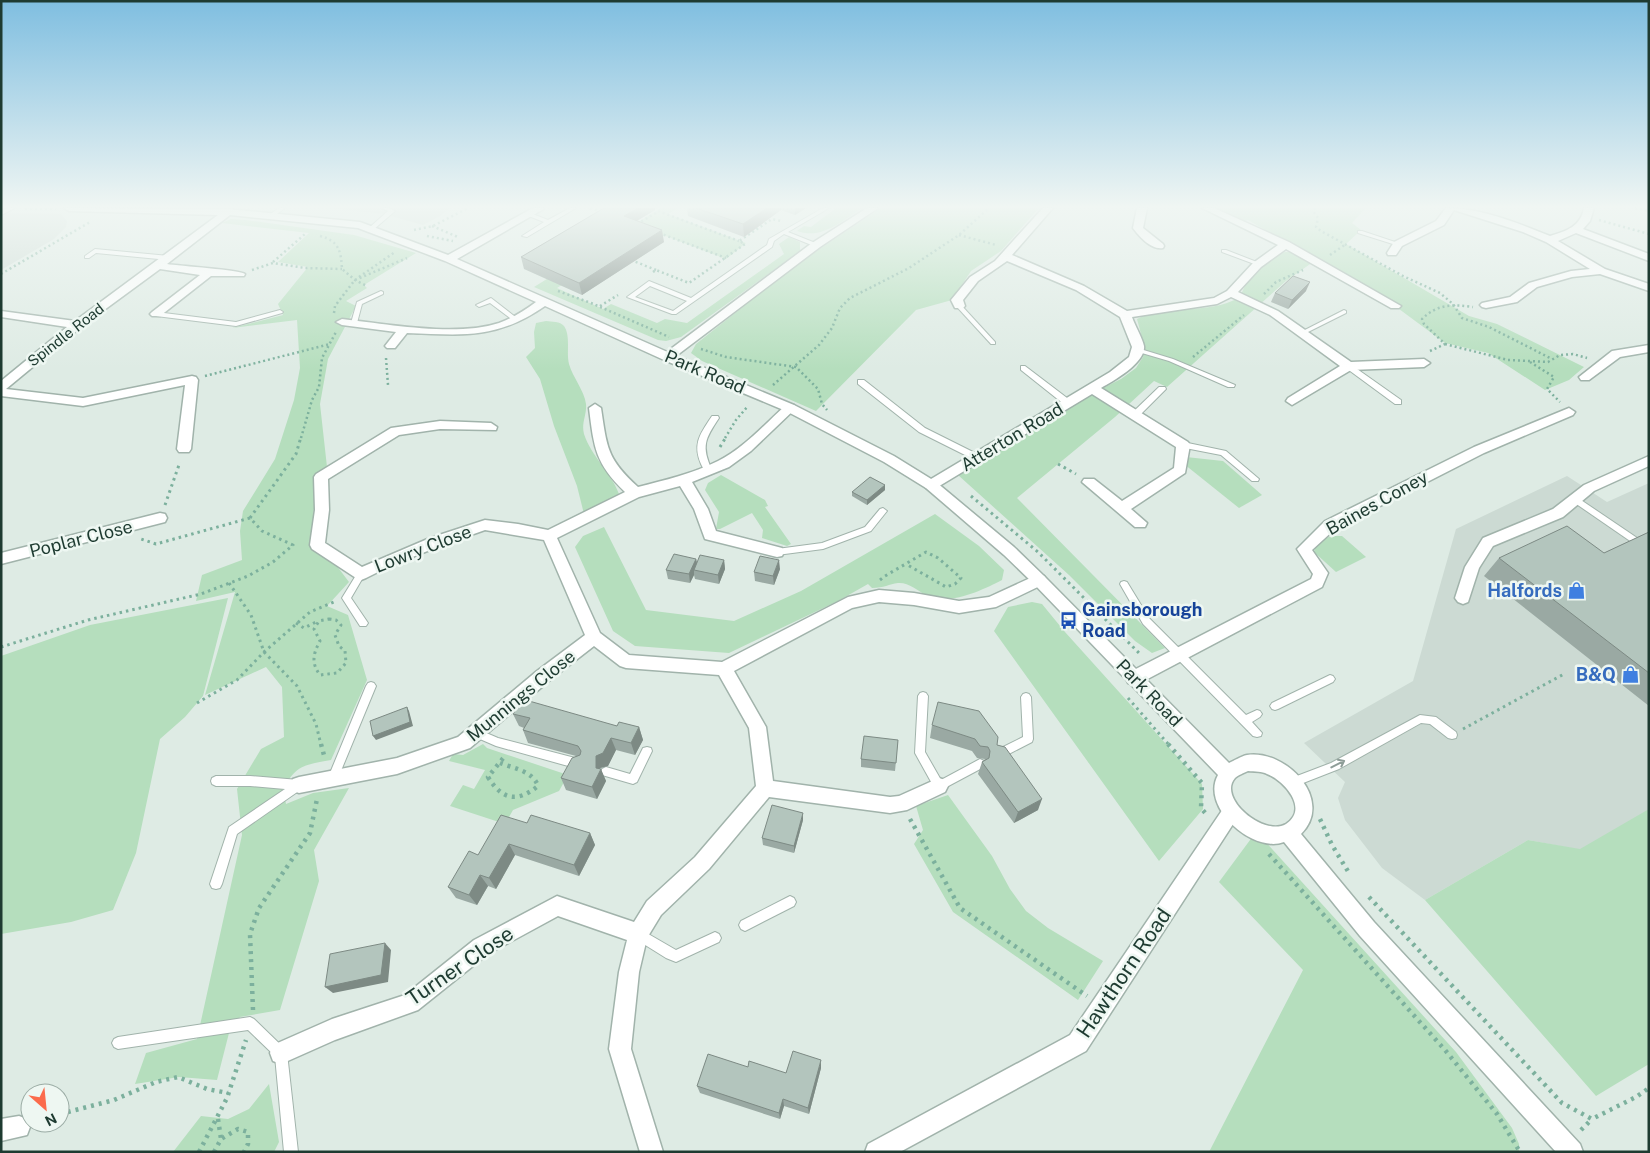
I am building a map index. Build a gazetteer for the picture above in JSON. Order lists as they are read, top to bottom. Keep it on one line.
{"streets":{"street":["Spindle Road","Park Road","Atterton Road","Baines Coney","Poplar Close","Lowry Close","Munnings Close","Turner Close","Hawthorn Road"]},"crossings":[["Park Road","Atterton Road"],["Park Road","Baines Coney"],["Park Road","Hawthorn Road"]],"places":{"shop":["Halfords","B&Q"],"bus stop":["Gainsborough Road"]},"north":"bottom right"}
